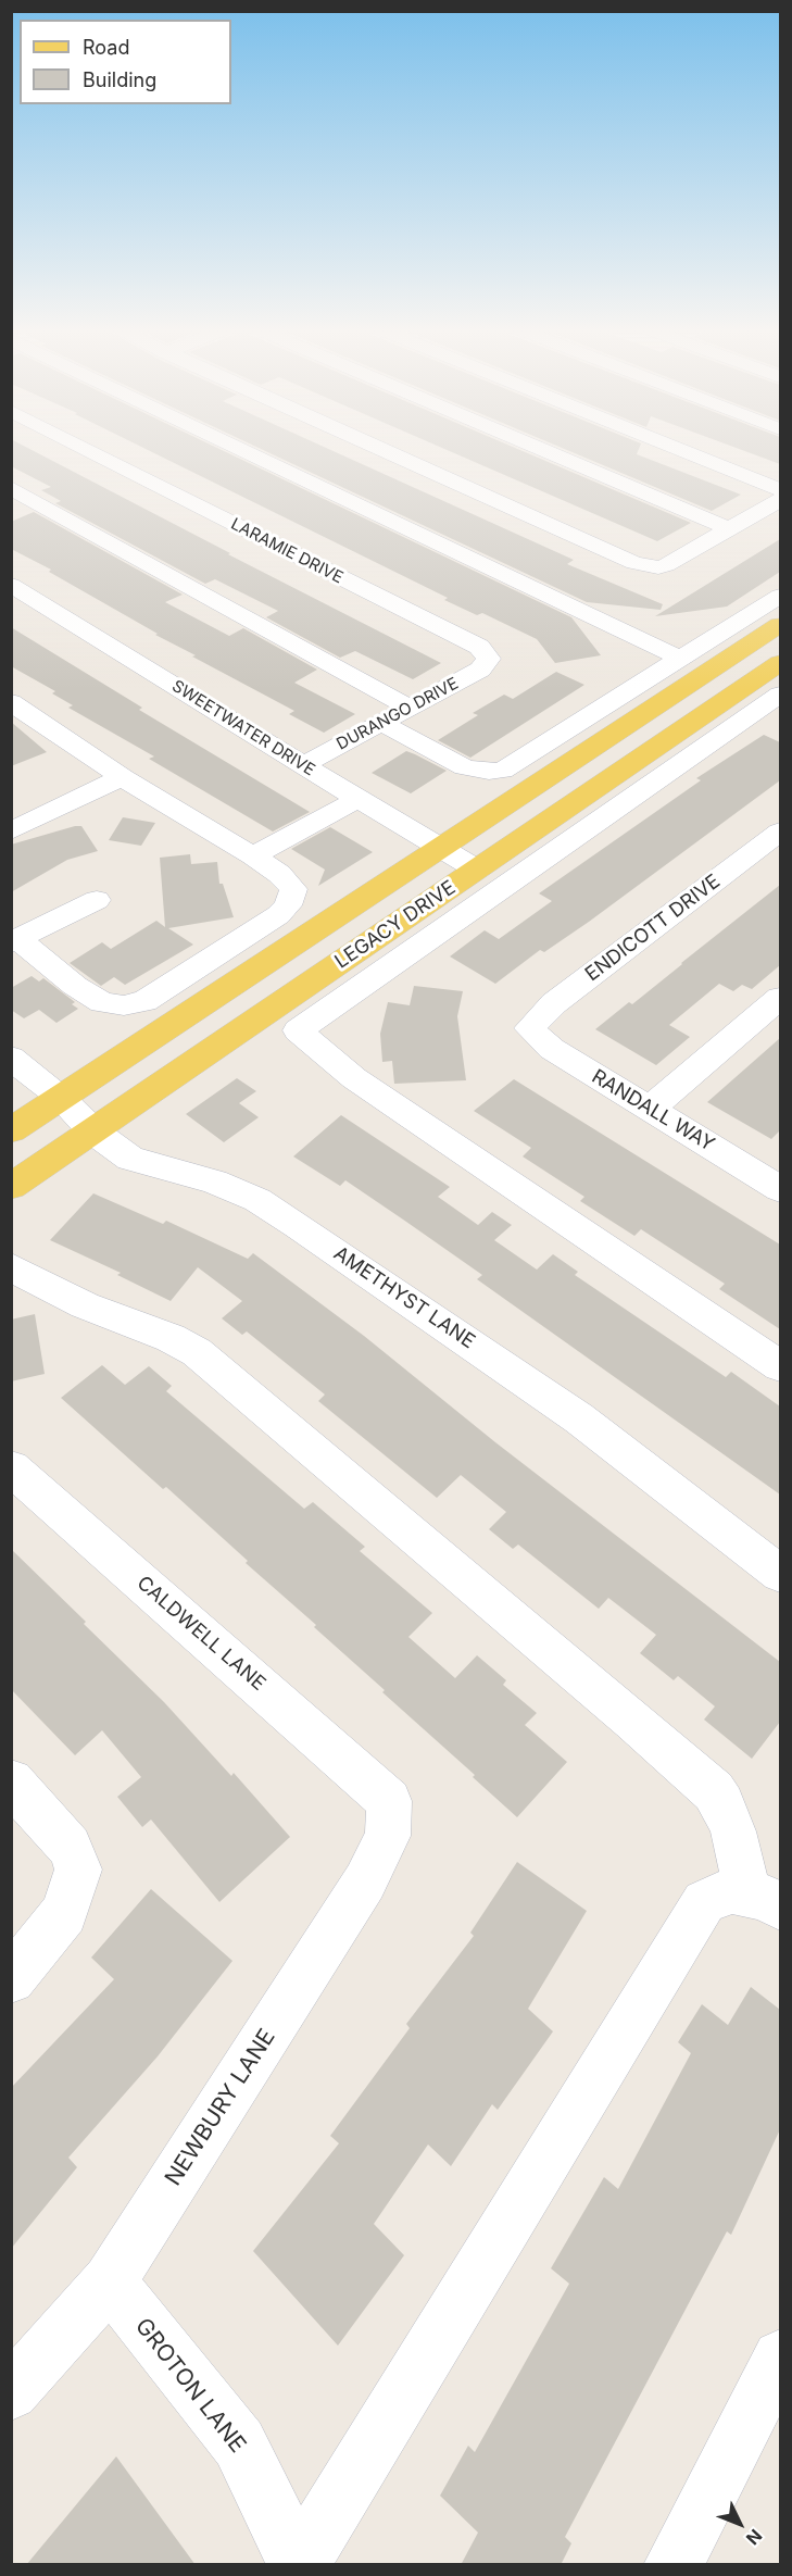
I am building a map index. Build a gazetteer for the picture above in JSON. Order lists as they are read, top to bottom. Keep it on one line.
{"streets":{"main road":["LEGACY DRIVE"],"street":["LARAMIE DRIVE","DURANGO DRIVE","SWEETWATER DRIVE","ENDICOTT DRIVE","RANDALL WAY","AMETHYST LANE","CALDWELL LANE","NEWBURY LANE","GROTON LANE"]},"crossings":[["LARAMIE DRIVE","DURANGO DRIVE"],["DURANGO DRIVE","SWEETWATER DRIVE"],["SWEETWATER DRIVE","LEGACY DRIVE"],["LEGACY DRIVE","AMETHYST LANE"],["ENDICOTT DRIVE","RANDALL WAY"],["CALDWELL LANE","NEWBURY LANE"],["NEWBURY LANE","GROTON LANE"]],"legend":["Road","Building"],"north":"bottom right"}
